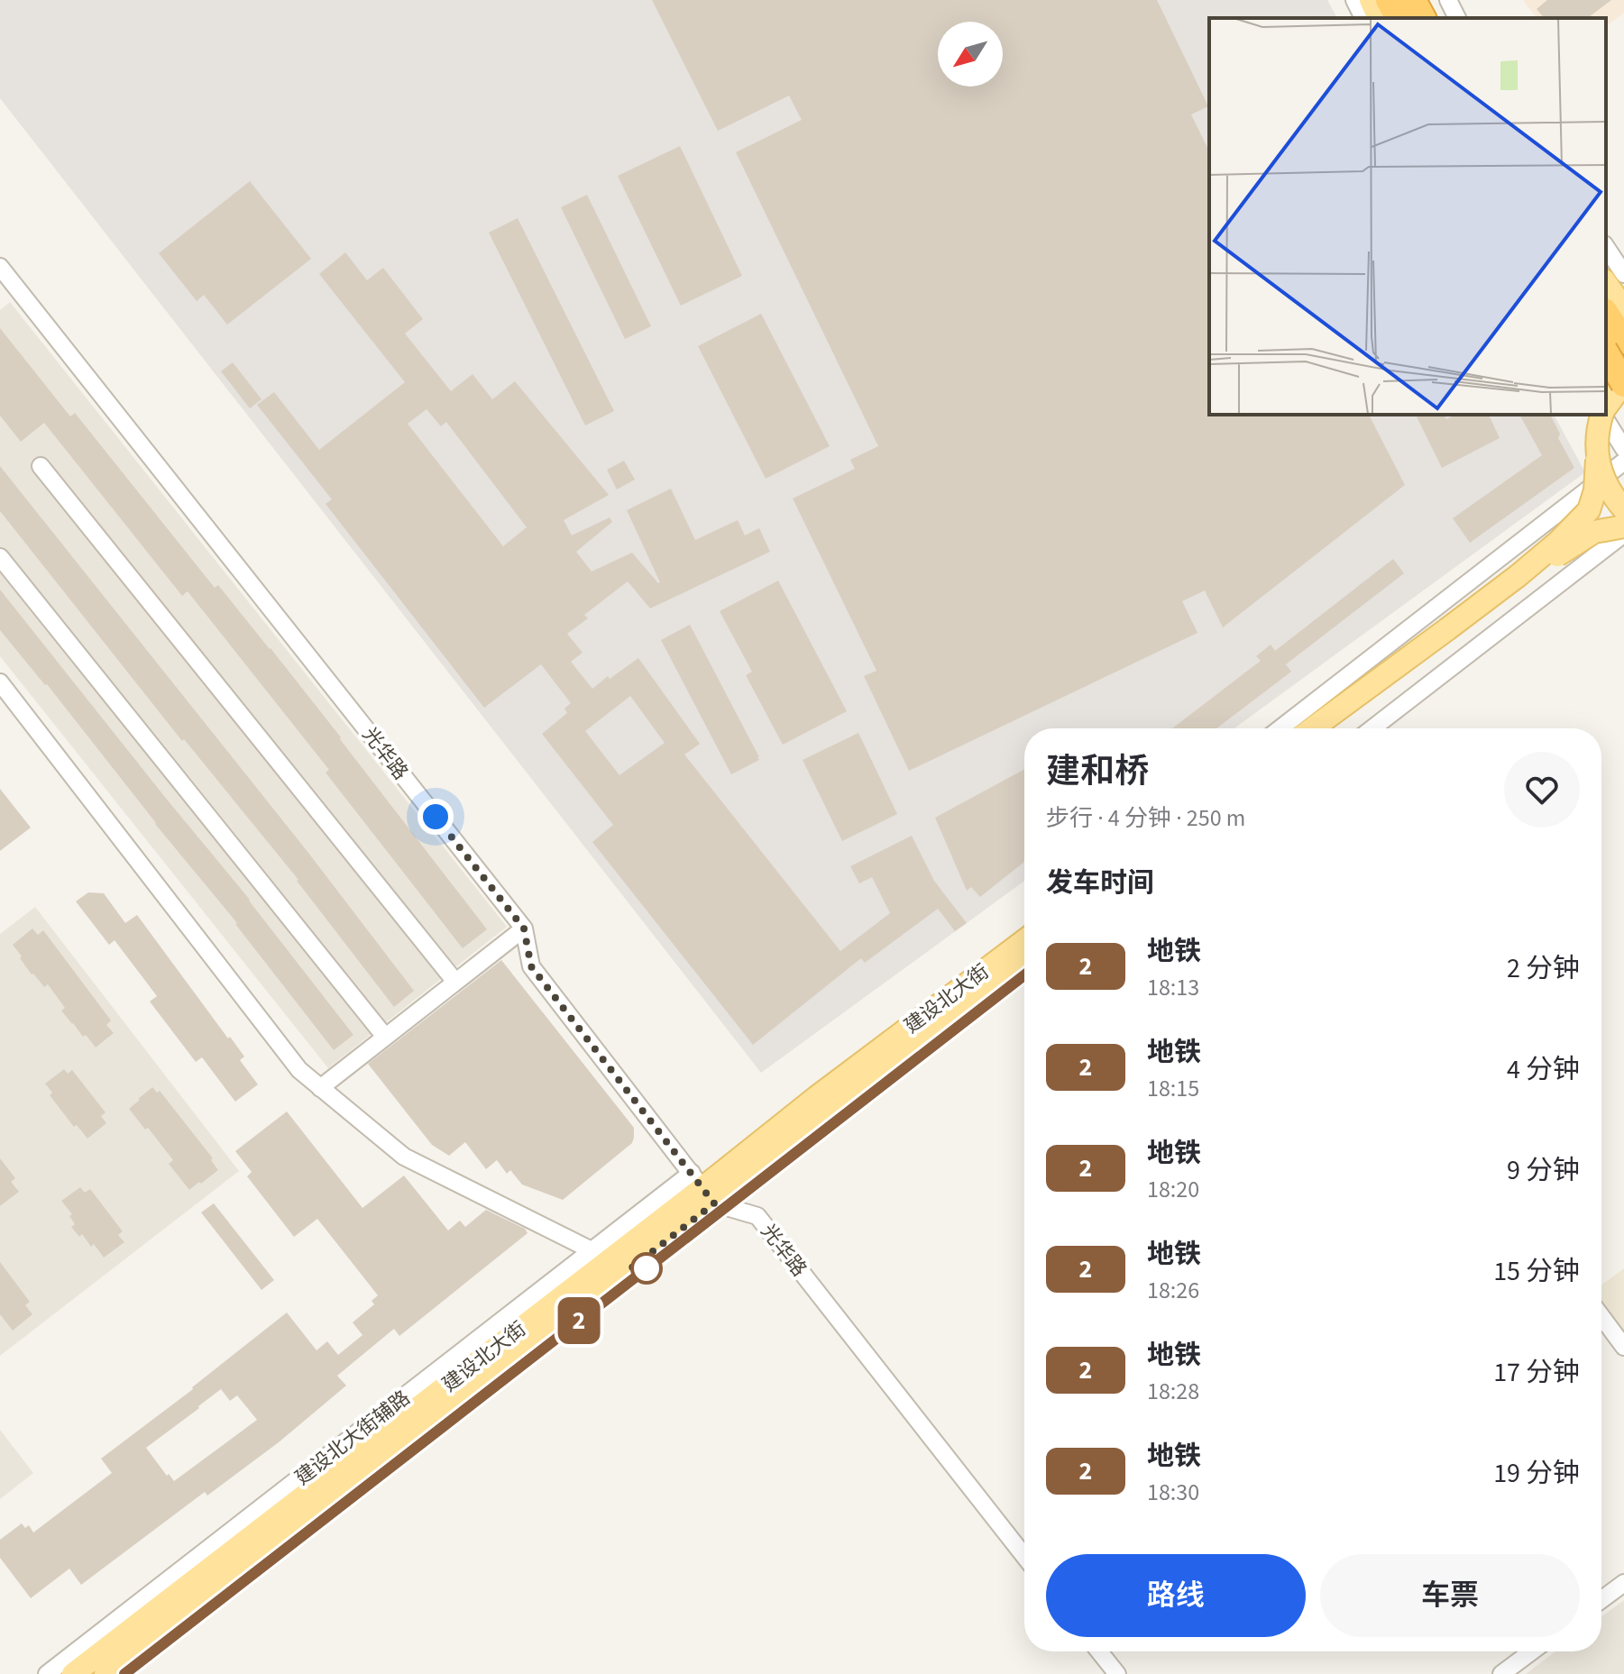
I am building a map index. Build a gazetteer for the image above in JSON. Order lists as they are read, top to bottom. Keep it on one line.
{"streets":{"main road":["建设北大街"],"street":["光华路","建设北大街辅路"]},"crossings":[["光华路","建设北大街"],["建设北大街","建设北大街辅路"]],"lines":["metro line 2"],"north":"bottom left","page":{"on_map":"2","heading":[["建和桥","步行 · 4 分钟 · 250 m"],"发车时间"],"list":[{"mark":"2","name":"地铁","note":"18:13","value":"2 分钟"},{"mark":"2","name":"地铁","note":"18:15","value":"4 分钟"},{"mark":"2","name":"地铁","note":"18:20","value":"9 分钟"},{"mark":"2","name":"地铁","note":"18:26","value":"15 分钟"},{"mark":"2","name":"地铁","note":"18:28","value":"17 分钟"},{"mark":"2","name":"地铁","note":"18:30","value":"19 分钟"}],"buttons":["路线","车票"]}}
